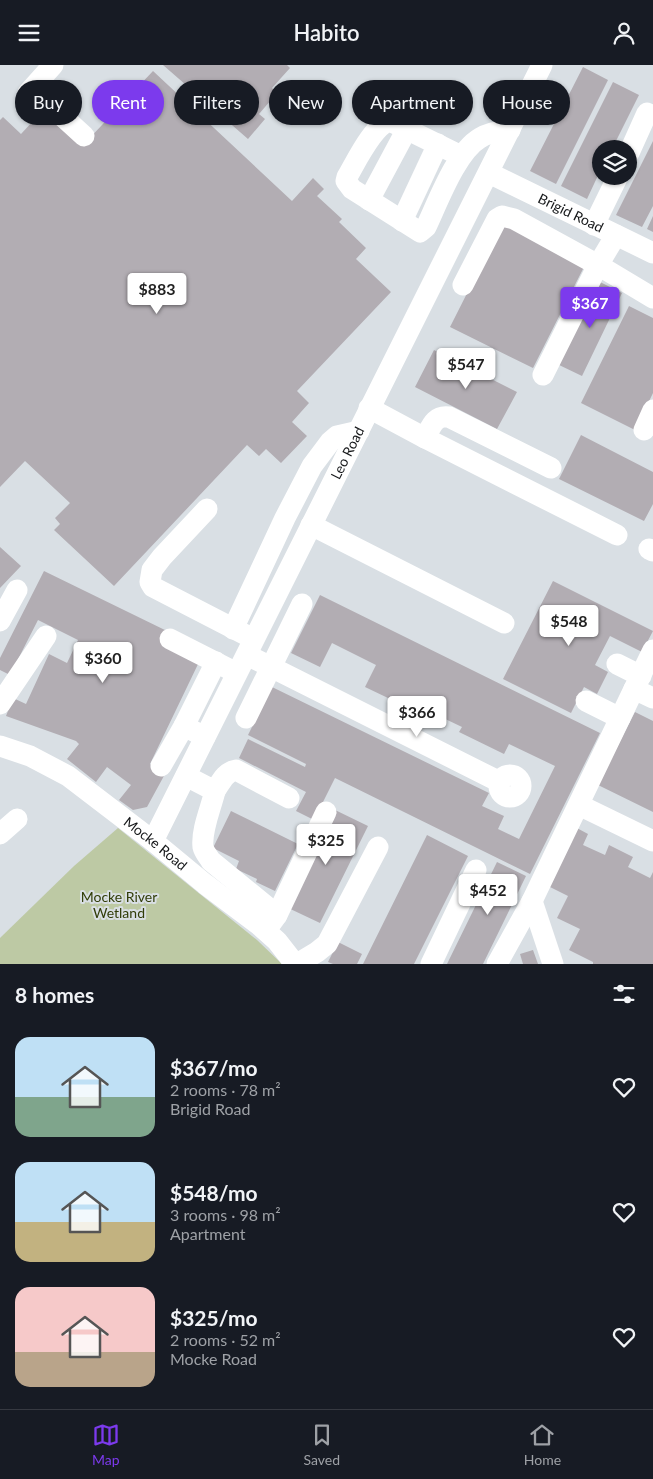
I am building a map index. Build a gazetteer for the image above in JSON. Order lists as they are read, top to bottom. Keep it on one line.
{"streets":{"street":["Brigid Road","Leo Road","Mocke Road"]},"crossings":[["Brigid Road","Leo Road"],["Leo Road","Mocke Road"]],"parks":["Mocke River Wetland"],"page":{"header":"Habito","chip":["Buy","Rent","Filters","New","Apartment","House"],"price":["$883","$367","$547","$548","$360","$366","$325","$452"],"heading":"8 homes","list":[{"name":"$367/mo","note":"2 rooms · 78 m² · Brigid Road"},{"name":"$548/mo","note":"3 rooms · 98 m² · Apartment"},{"name":"$325/mo","note":"2 rooms · 52 m² · Mocke Road"}],"tabs":["Map","Saved","Home"]}}
